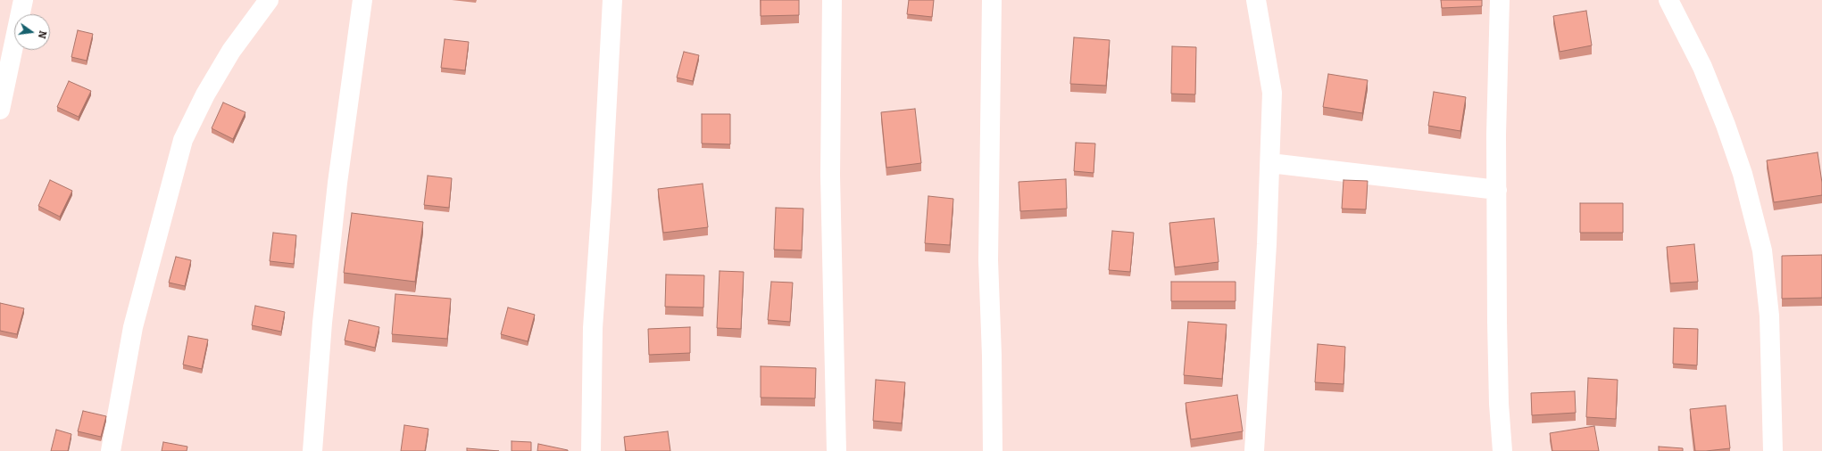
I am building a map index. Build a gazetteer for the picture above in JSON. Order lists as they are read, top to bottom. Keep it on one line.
{"north":"right"}
